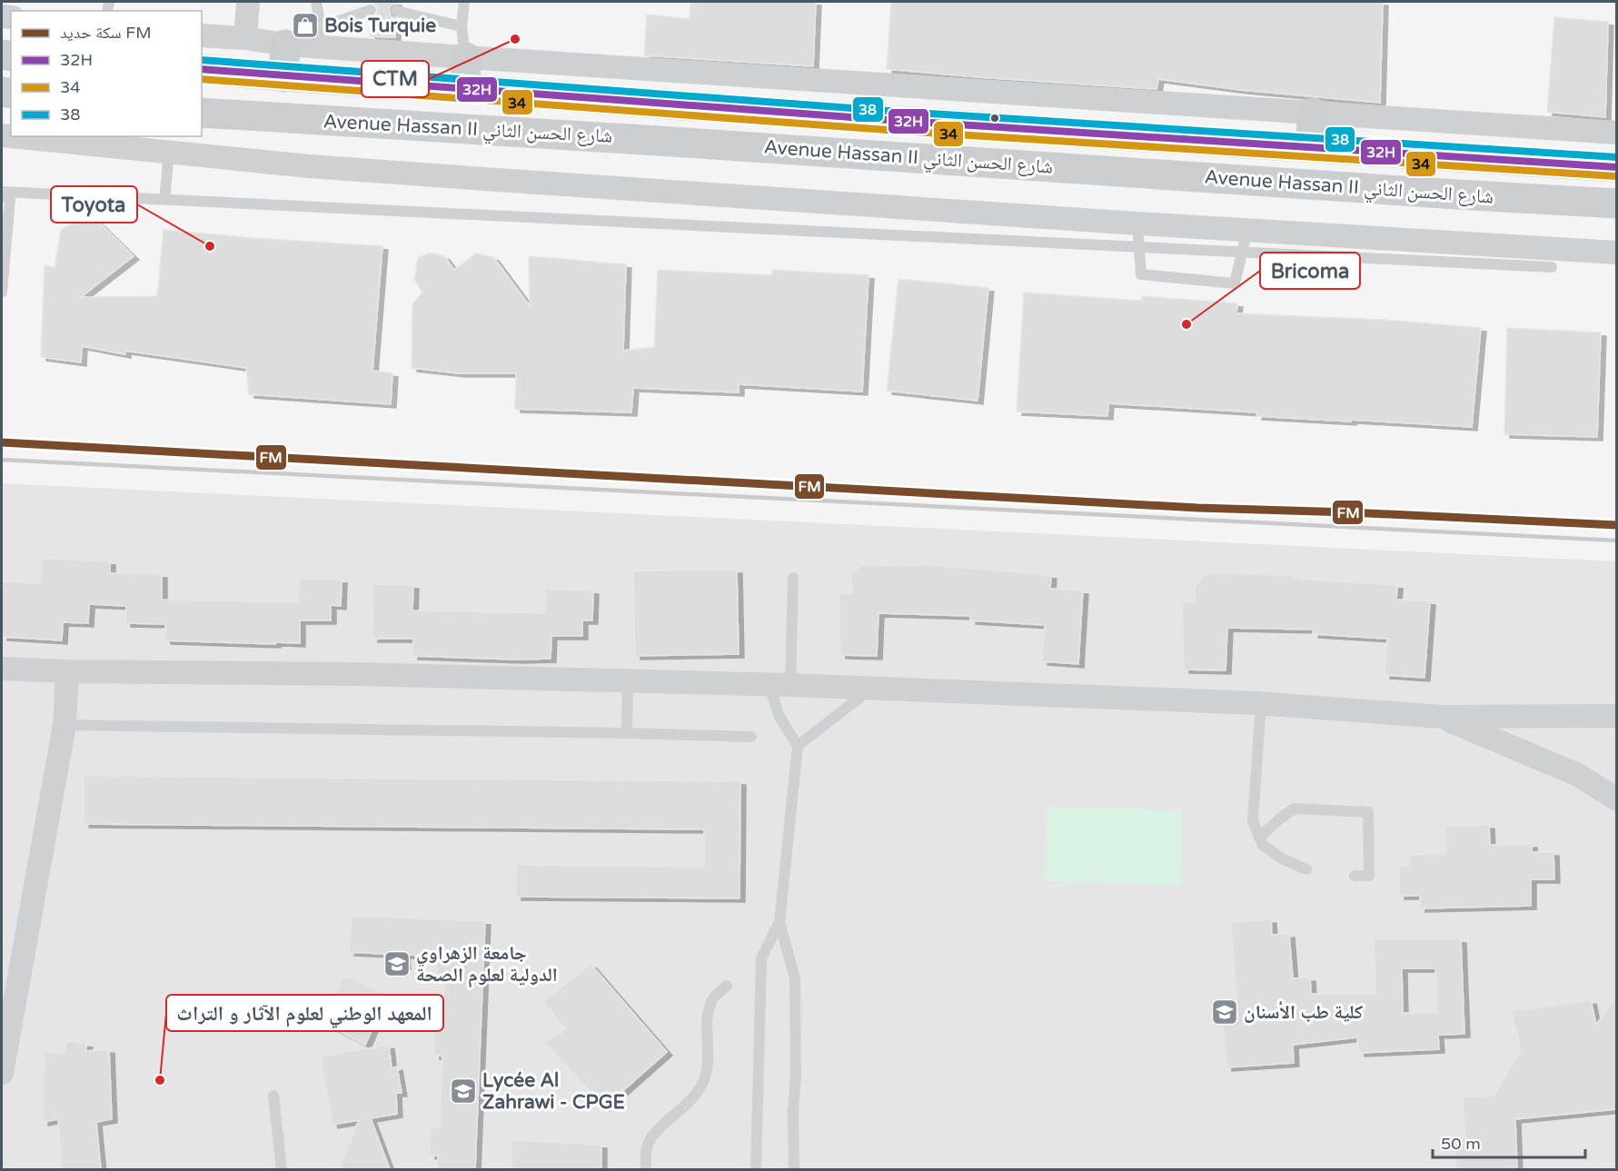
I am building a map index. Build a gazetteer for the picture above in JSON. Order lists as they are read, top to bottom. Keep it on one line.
{"streets":{"main road":["Avenue Hassan II شارع الحسن الثاني"]},"places":{"shop":["Bois Turquie"],"other":["CTM","Toyota","Bricoma","المعهد الوطني لعلوم الآثار و التراث"],"school or university":["جامعة الزهراوي الدولية لعلوم الصحة","كلية طب الأسنان","Lycée Al Zahrawi - CPGE"]},"lines":["transit line 38","transit line 32H","transit line 34","rail line FM"],"legend":["سكة حديد FM","32H","34","38"],"scale_bar":"50 m"}
